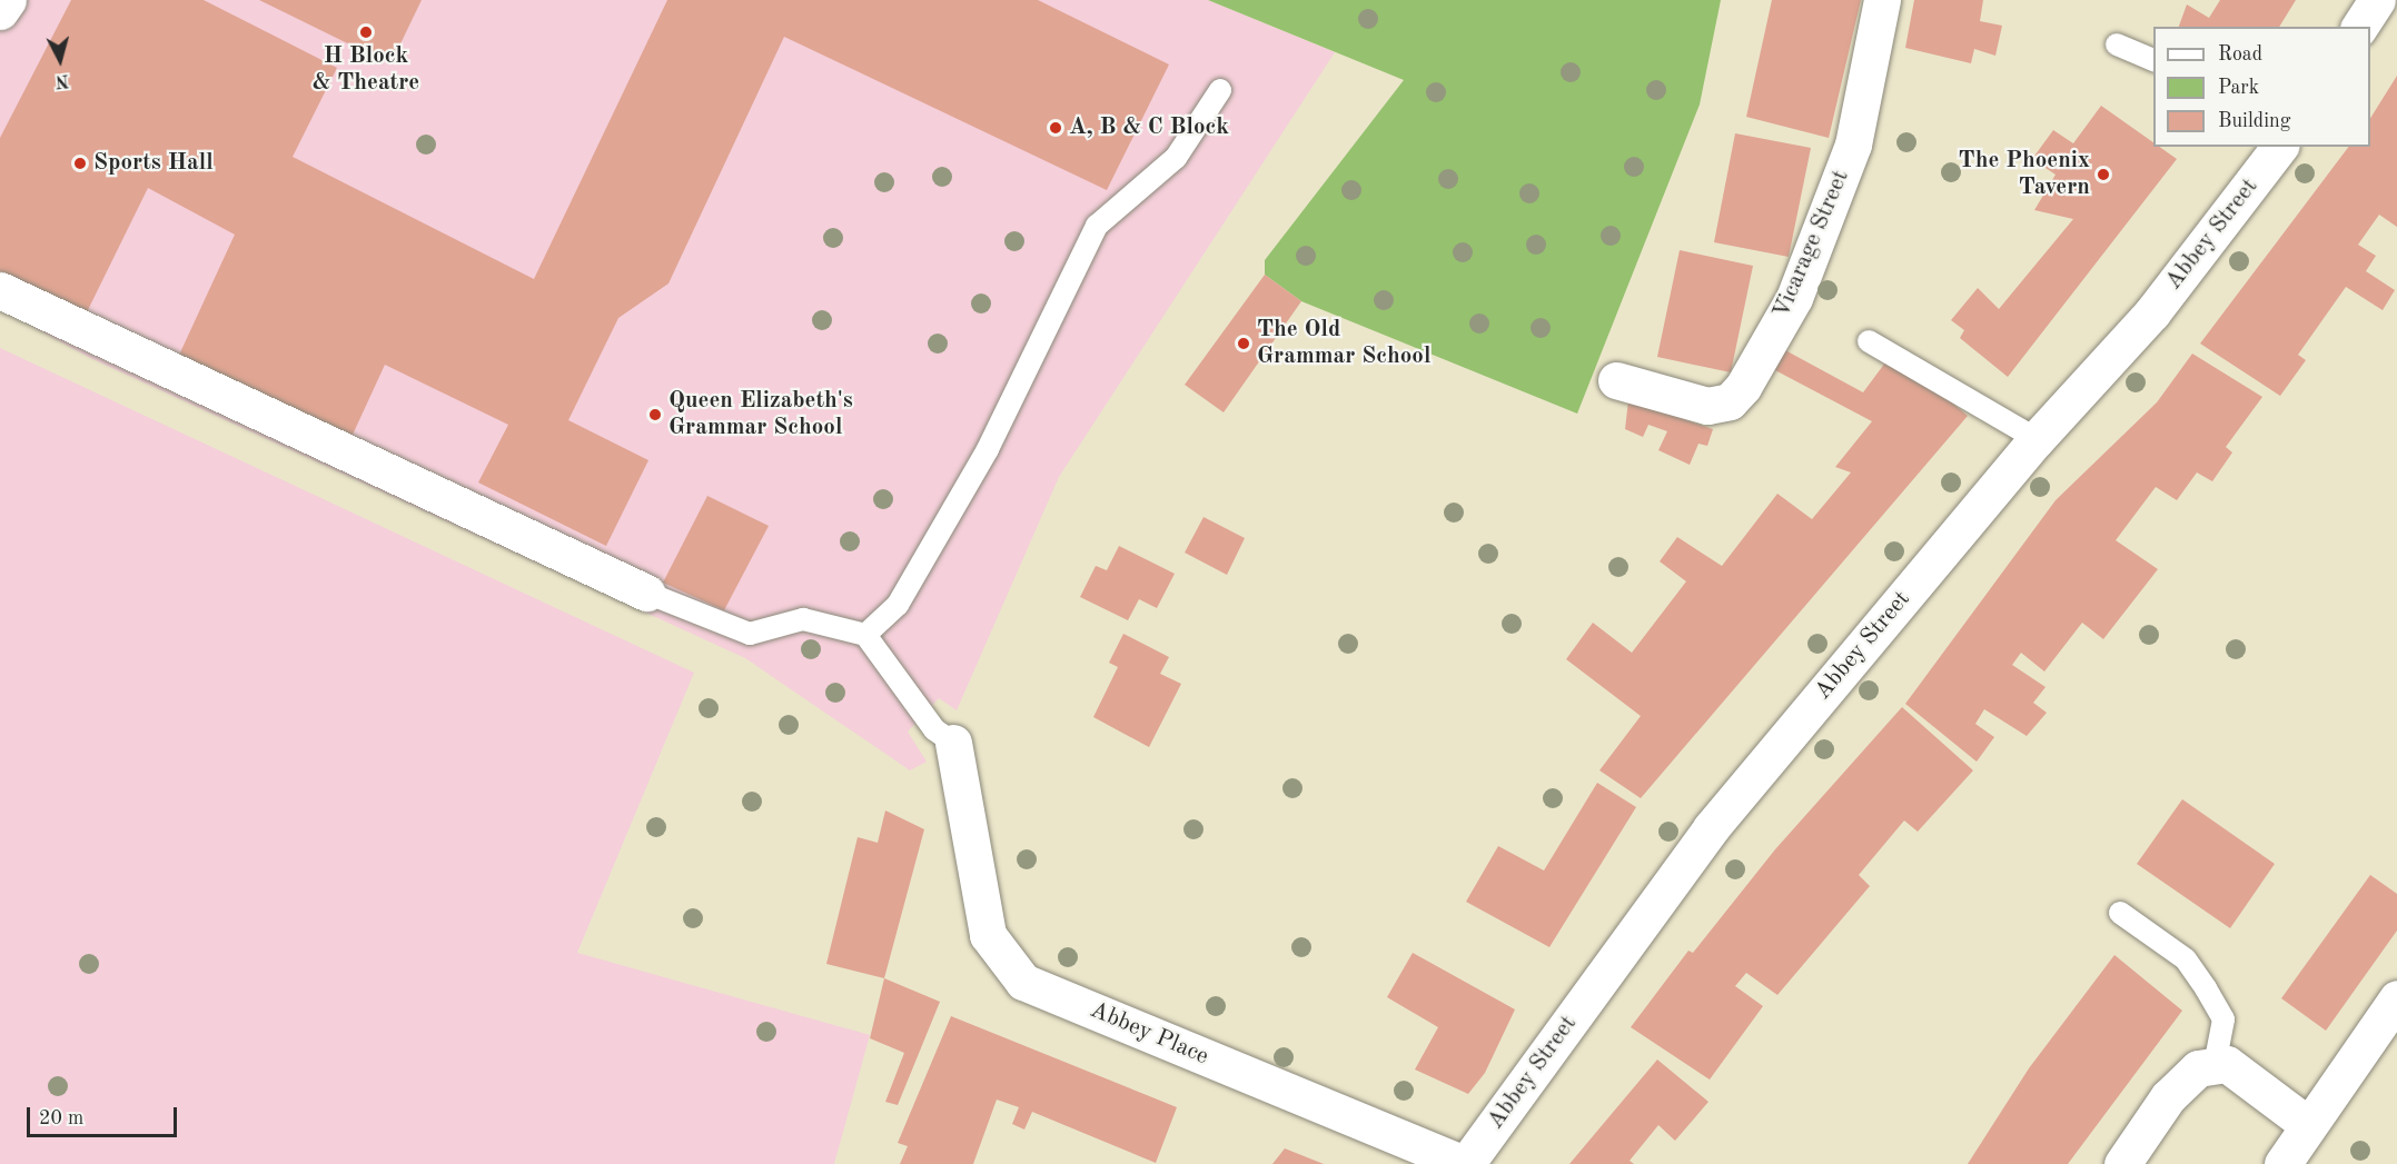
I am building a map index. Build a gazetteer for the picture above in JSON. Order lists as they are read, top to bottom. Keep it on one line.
{"streets":{"street":["Abbey Street","Vicarage Street","Abbey Place"]},"crossings":[["Abbey Street","Abbey Place"]],"places":["H Block & Theatre","A, B & C Block","Sports Hall","The Phoenix Tavern","The Old Grammar School","Queen Elizabeth's Grammar School"],"legend":["Road","Park","Building"],"scale_bar":"20 m","north":"bottom"}
